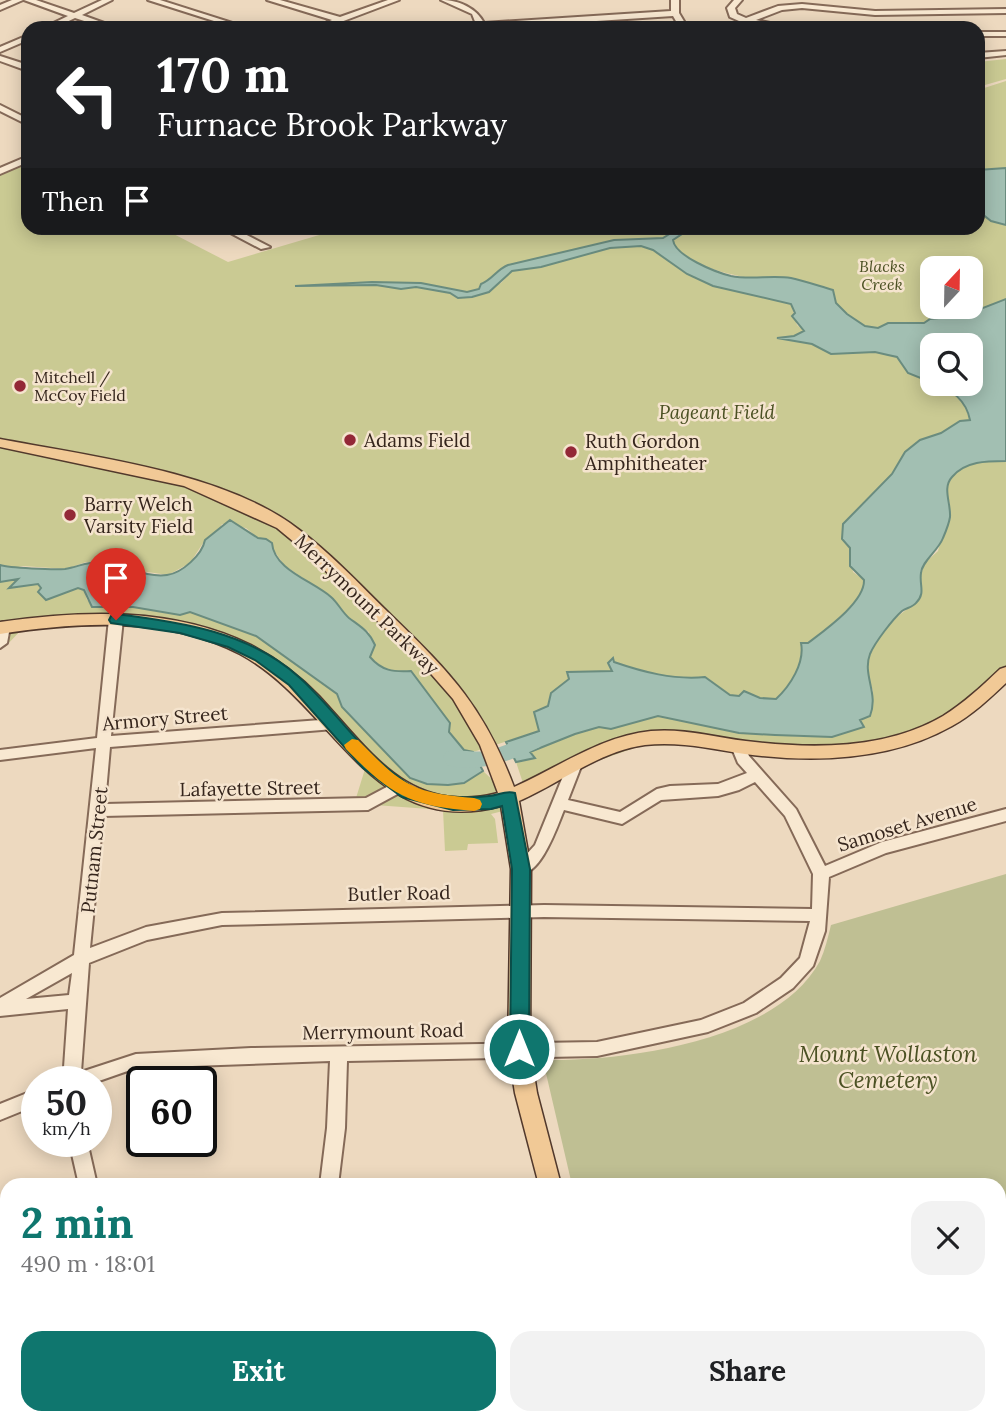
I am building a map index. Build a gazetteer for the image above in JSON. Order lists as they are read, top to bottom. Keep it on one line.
{"streets":{"main road":["Merrymount Parkway"],"street":["Armory Street","Lafayette Street","Samoset Avenue","Putnam Street","Butler Road","Merrymount Road"]},"crossings":[["Merrymount Parkway","Butler Road"],["Merrymount Parkway","Merrymount Road"],["Armory Street","Putnam Street"],["Lafayette Street","Putnam Street"],["Samoset Avenue","Merrymount Road"],["Putnam Street","Butler Road"],["Butler Road","Merrymount Road"]],"parks":["Blacks Creek","Pageant Field","Mount Wollaston Cemetery"],"places":["Mitchell / McCoy Field","Adams Field","Ruth Gordon Amphitheater","Barry Welch Varsity Field"],"north":"top","page":{"turn":["170 m","Furnace Brook Parkway"],"then":"Then","speed":"50 km/h","limit":"60","heading":["2 min","490 m · 18:01"],"buttons":["Exit","Share"]}}
